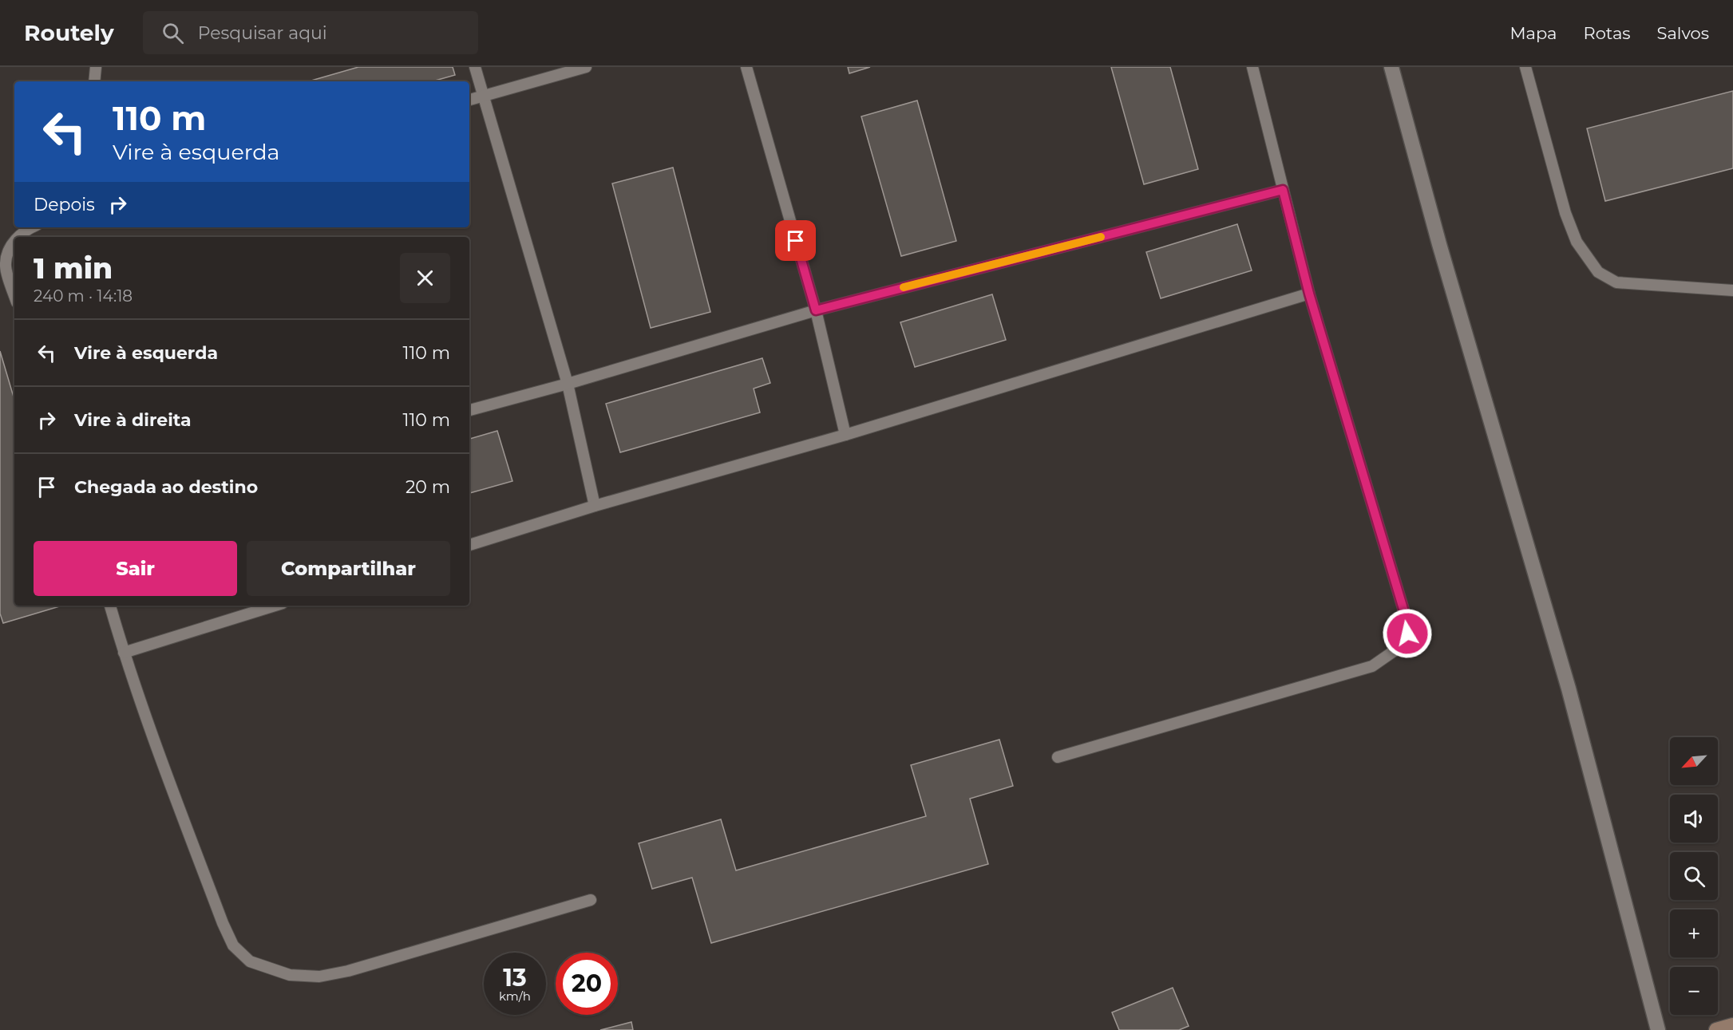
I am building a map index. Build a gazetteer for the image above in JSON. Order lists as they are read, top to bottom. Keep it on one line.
{"north":"bottom left","page":{"header":"Routely","search":"Pesquisar aqui","nav":["Mapa","Rotas","Salvos"],"turn":["110 m","Vire à esquerda"],"then":"Depois","heading":["1 min","240 m · 14:18"],"list":[{"name":"Vire à esquerda","value":"110 m"},{"name":"Vire à direita","value":"110 m"},{"name":"Chegada ao destino","value":"20 m"}],"buttons":["Sair","Compartilhar"],"map_buttons":["+","−"],"speed":"13 km/h","limit":"20"}}
